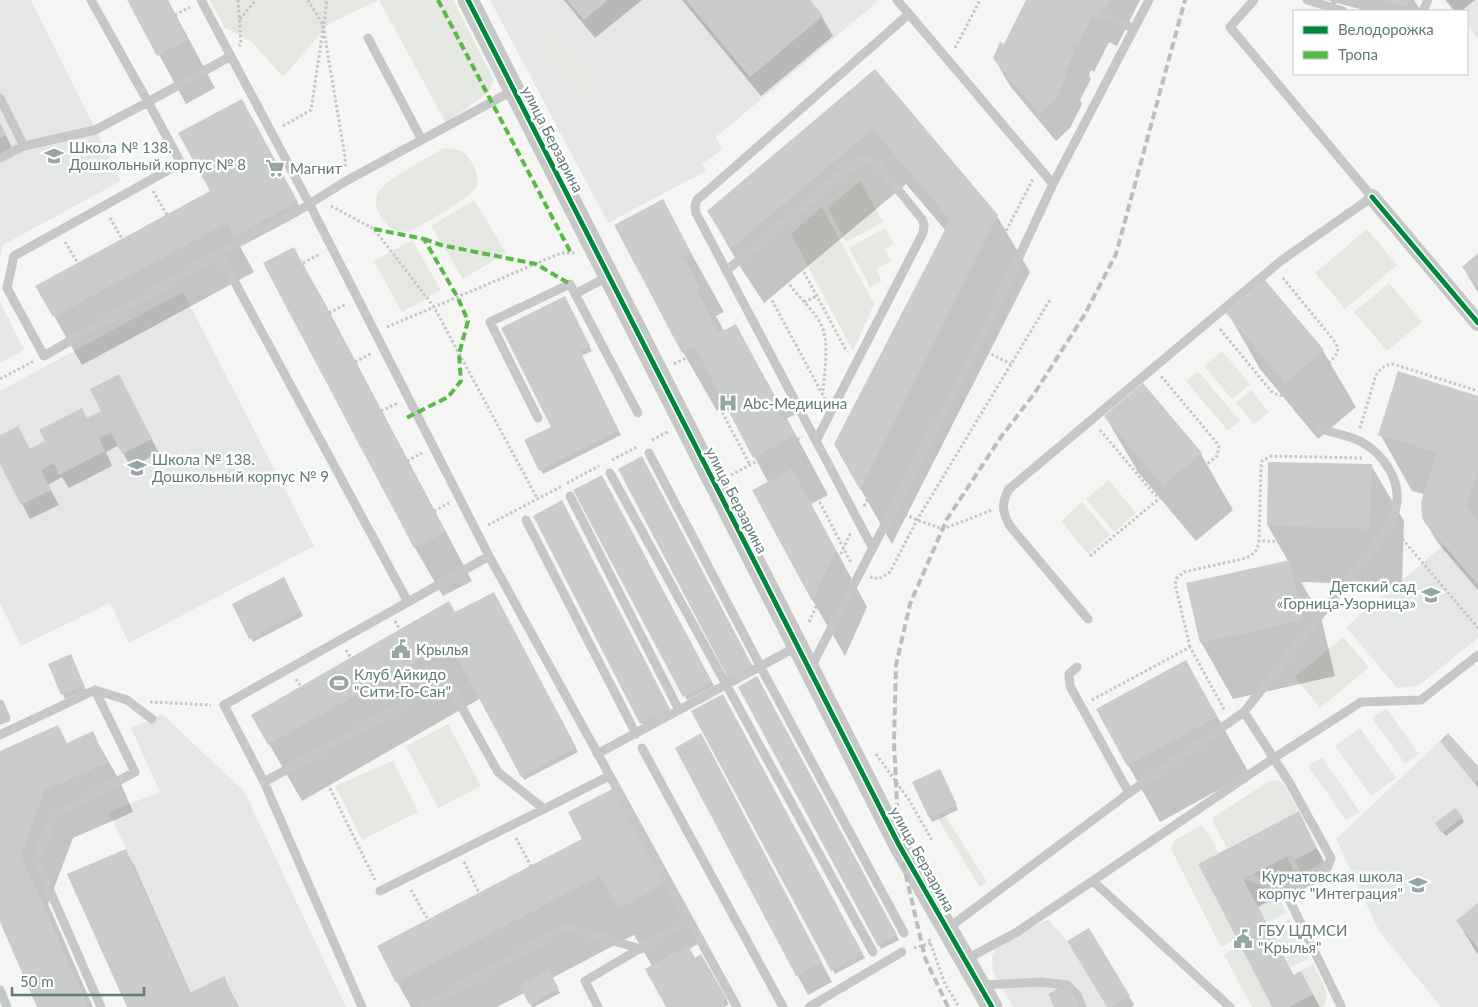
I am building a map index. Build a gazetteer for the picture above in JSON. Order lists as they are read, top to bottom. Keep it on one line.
{"streets":{"street":["улица Берзарина"]},"places":{"school or university":["Школа № 138. Дошкольный корпус № 8","Школа № 138. Дошкольный корпус № 9","Детский сад «Горница-Узорница»","Курчатовская школа корпус \"Интеграция\""],"supermarket":["Магнит"],"hospital":["Abc-Медицина"],"public building":["Крылья","ГБУ ЦДМСИ \"Крылья\""],"sports":["Клуб Айкидо \"Сити-Го-Сан\""]},"legend":["Велодорожка","Тропа"],"scale_bar":"50 m"}
